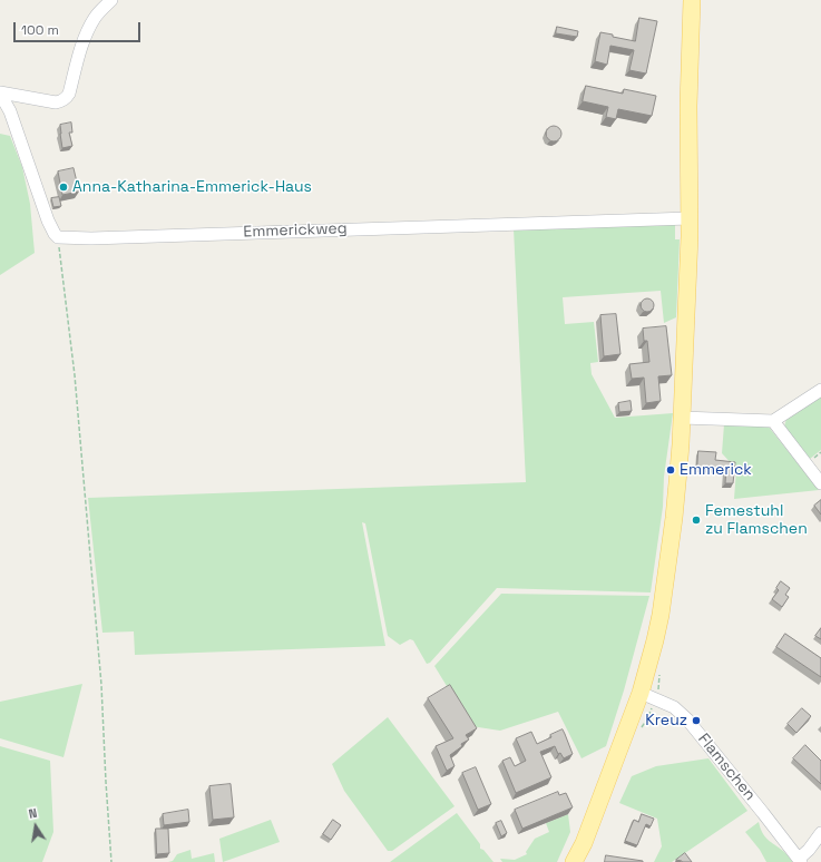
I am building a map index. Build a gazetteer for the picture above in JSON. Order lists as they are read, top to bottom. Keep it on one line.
{"streets":{"street":["Emmerickweg","Flamschen"]},"places":["Anna-Katharina-Emmerick-Haus","Emmerick","Femestuhl zu Flamschen","Kreuz"],"scale_bar":"100 m","north":"top"}
